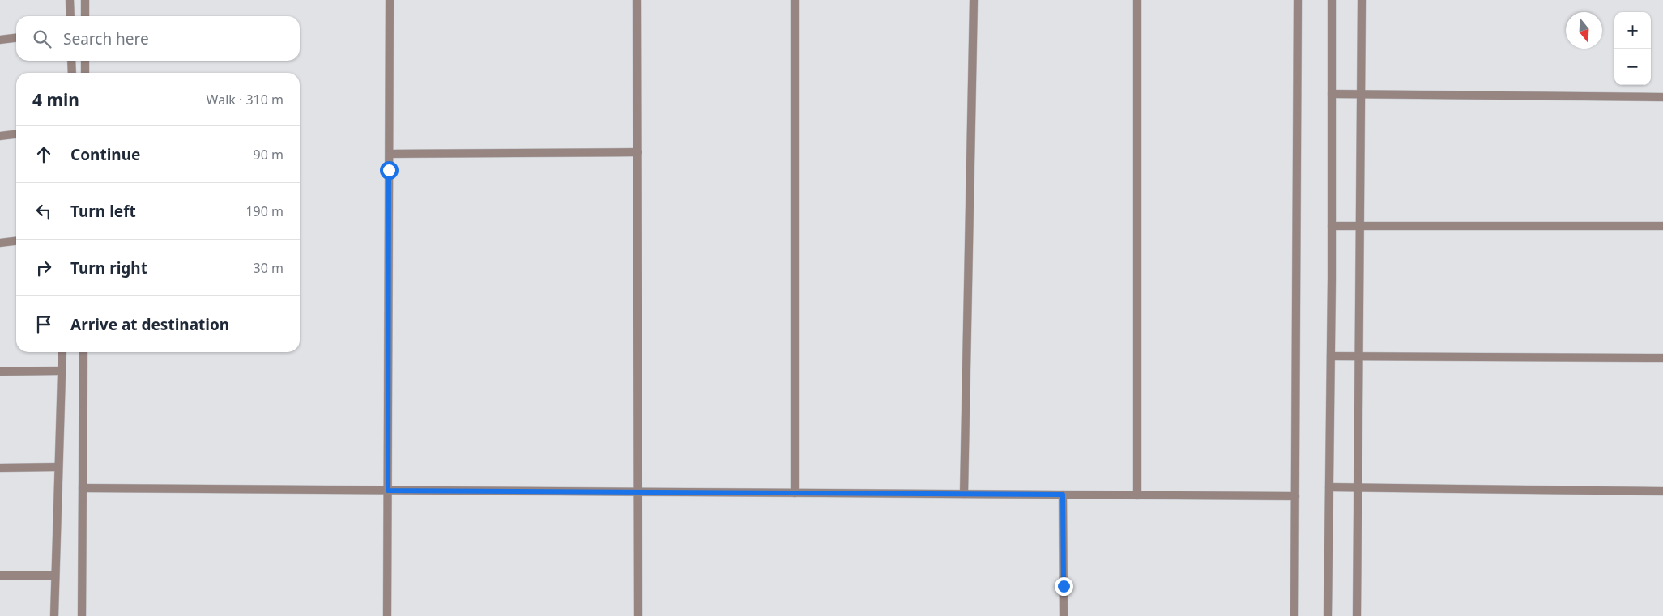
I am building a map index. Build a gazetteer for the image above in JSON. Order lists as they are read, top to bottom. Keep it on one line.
{"north":"bottom","page":{"map_buttons":["+","−"],"search":"Search here","heading":["4 min","Walk · 310 m"],"list":[["Continue","90 m"],["Turn left","190 m"],["Turn right","30 m"],"Arrive at destination"]}}
